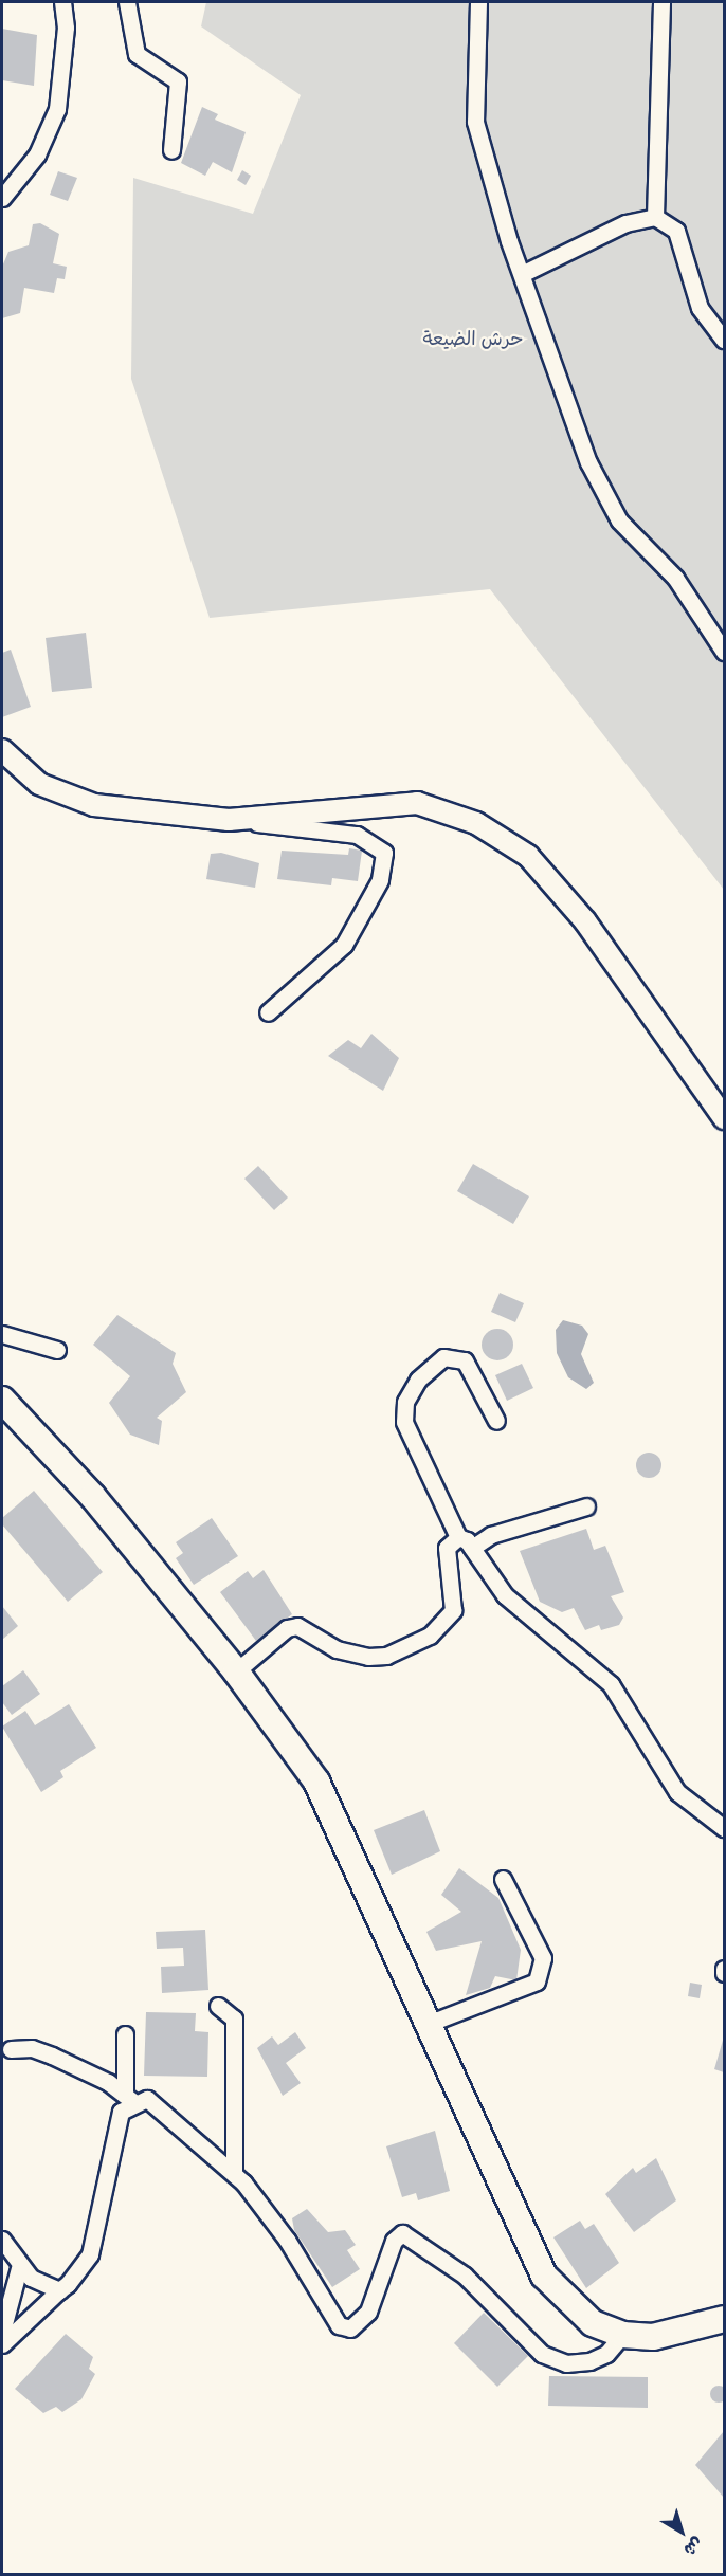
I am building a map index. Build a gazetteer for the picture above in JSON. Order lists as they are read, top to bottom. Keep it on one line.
{"parks":["حرش الضيعة"],"north":"bottom right"}
